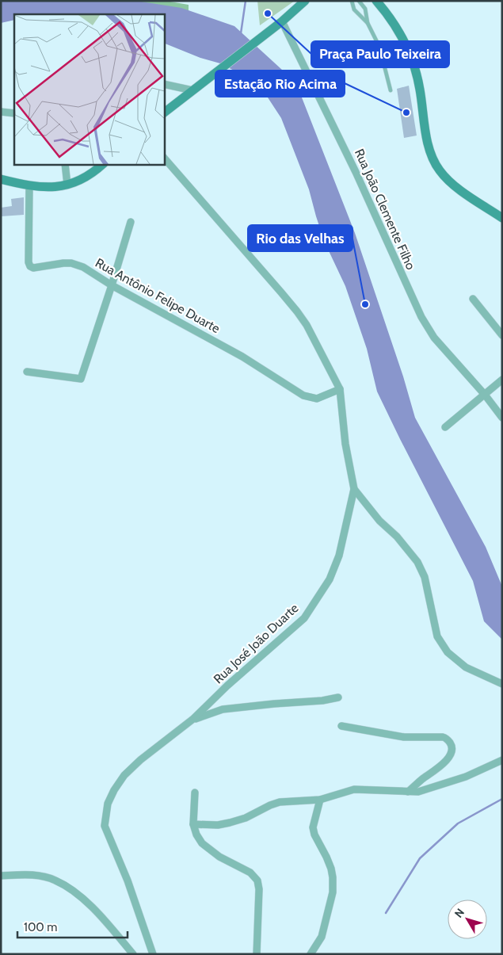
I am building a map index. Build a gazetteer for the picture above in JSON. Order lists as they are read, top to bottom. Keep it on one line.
{"streets":{"street":["Rua João Clemente Filho","Rua Antônio Felipe Duarte","Rua José João Duarte"]},"places":["Praça Paulo Teixeira","Estação Rio Acima","Rio das Velhas"],"scale_bar":"100 m","north":"top left"}
